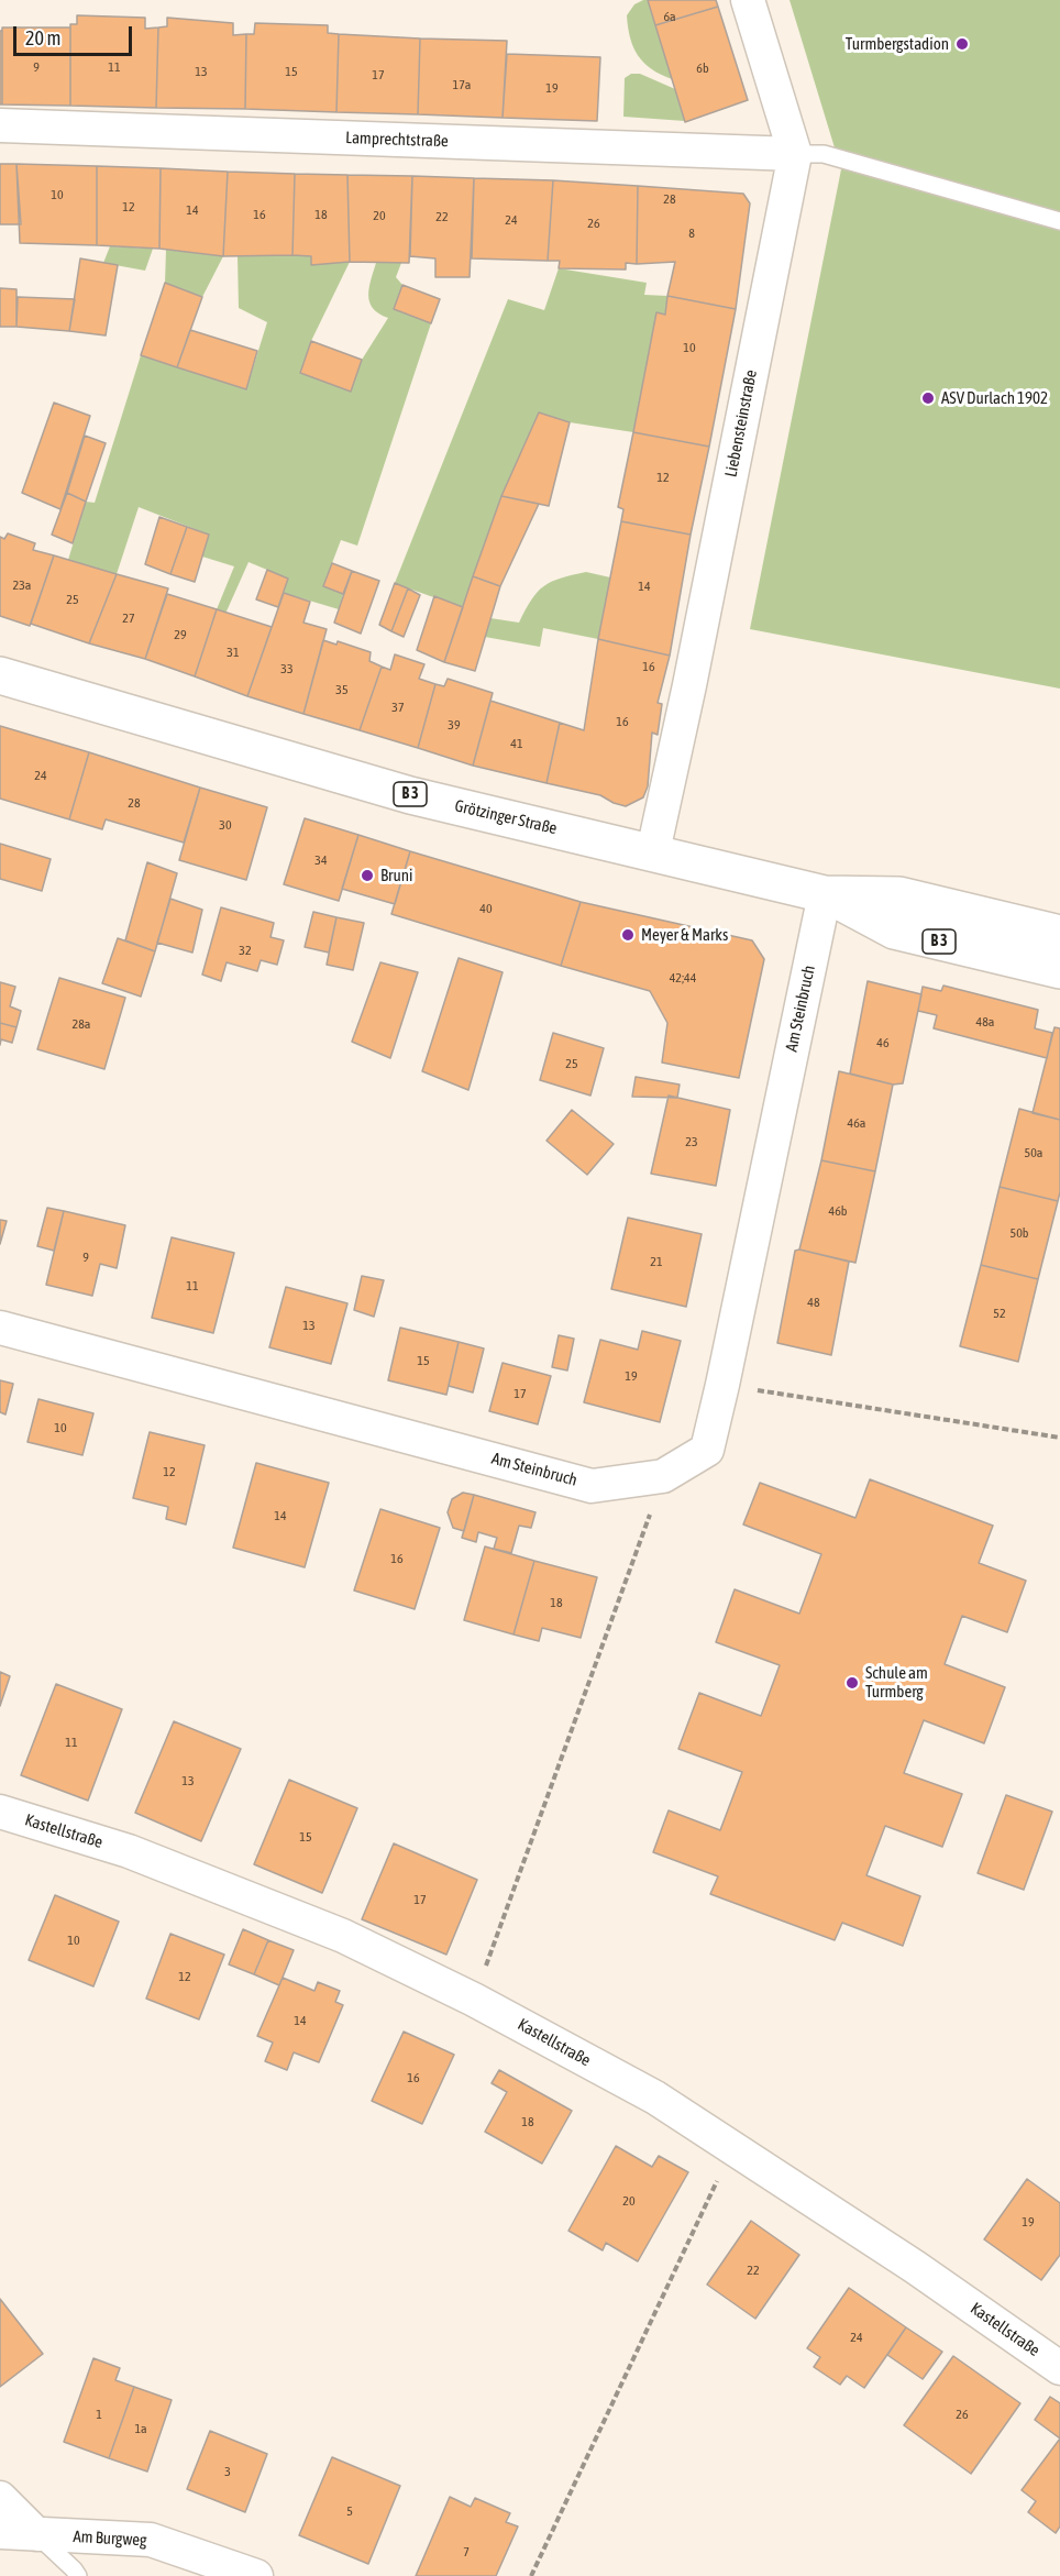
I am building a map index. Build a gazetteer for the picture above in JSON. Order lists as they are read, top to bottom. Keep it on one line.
{"streets":{"main road":["B 3","Grötzinger Straße"],"street":["Lamprechtstraße","Liebensteinstraße","Am Steinbruch","Kastellstraße","Am Burgweg"]},"crossings":[["Lamprechtstraße","Liebensteinstraße"],["Liebensteinstraße","Grötzinger Straße"],["Grötzinger Straße","Am Steinbruch"]],"places":["Turmbergstadion","ASV Durlach 1902","Bruni","Meyer & Marks","Schule am Turmberg"],"house_numbers":["6a","9","11","6b","13","15","17","17a","19","10","28","12","14","16","18","20","22","24","26","8","10","12","23a","14","25","27","29","31","16","33","35","37","16","39","41","24","28","30","34","40","32","42;44","48a","28a","46","25","46a","23","50a","46b","50b","9","21","11","48","52","13","15","19","17","10","12","14","16","18","11","13","15","17","10","12","14","16","18","20","19","22","24","1","26","1a","3","5","7"],"scale_bar":"20 m"}
